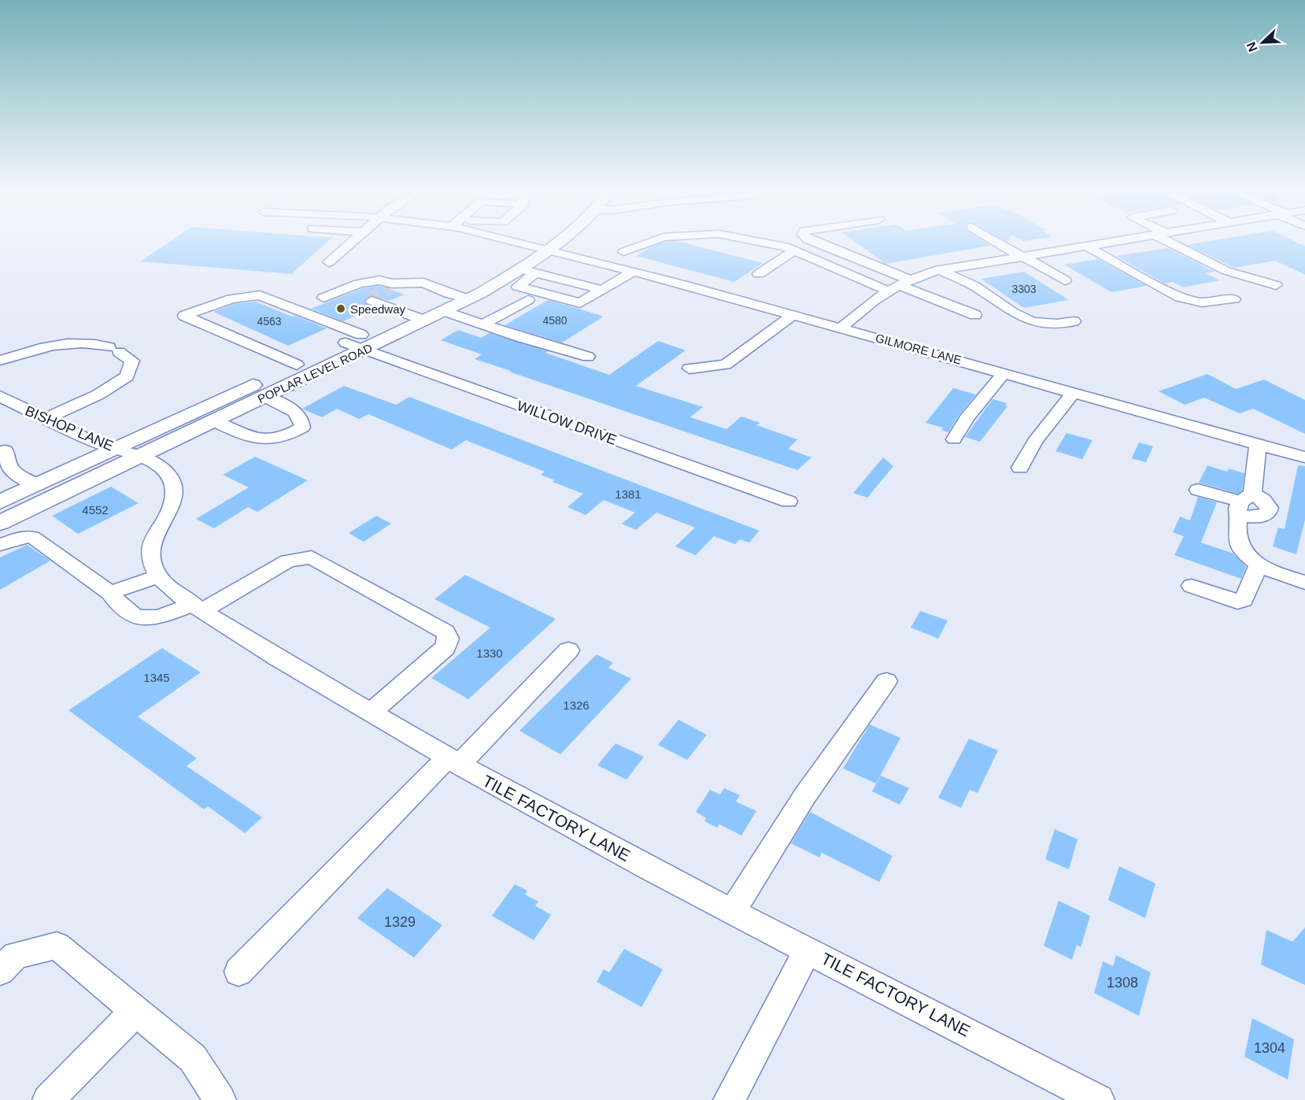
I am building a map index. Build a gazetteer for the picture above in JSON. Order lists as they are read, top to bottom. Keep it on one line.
{"streets":{"main road":["POPLAR LEVEL ROAD"],"street":["GILMORE LANE","WILLOW DRIVE","BISHOP LANE","TILE FACTORY LANE"]},"crossings":[["GILMORE LANE","POPLAR LEVEL ROAD"],["POPLAR LEVEL ROAD","WILLOW DRIVE"],["POPLAR LEVEL ROAD","BISHOP LANE"],["POPLAR LEVEL ROAD","TILE FACTORY LANE"],["BISHOP LANE","TILE FACTORY LANE"]],"places":["Speedway"],"house_numbers":["3303","4580","4563","1381","4552","1330","1345","1326","1329","1308","1304"],"north":"bottom left"}
